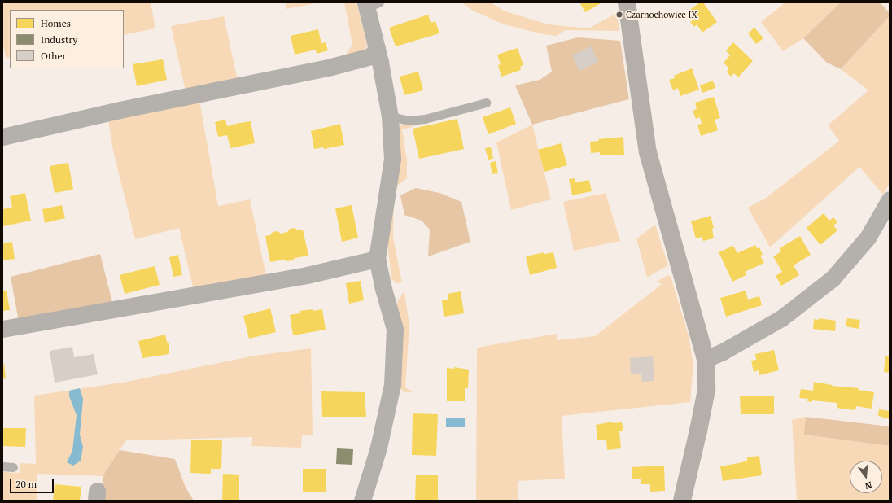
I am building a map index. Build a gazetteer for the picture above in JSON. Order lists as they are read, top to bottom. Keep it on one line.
{"places":["Czarnochowice IX"],"legend":["Homes","Industry","Other"],"scale_bar":"20 m","north":"bottom"}
